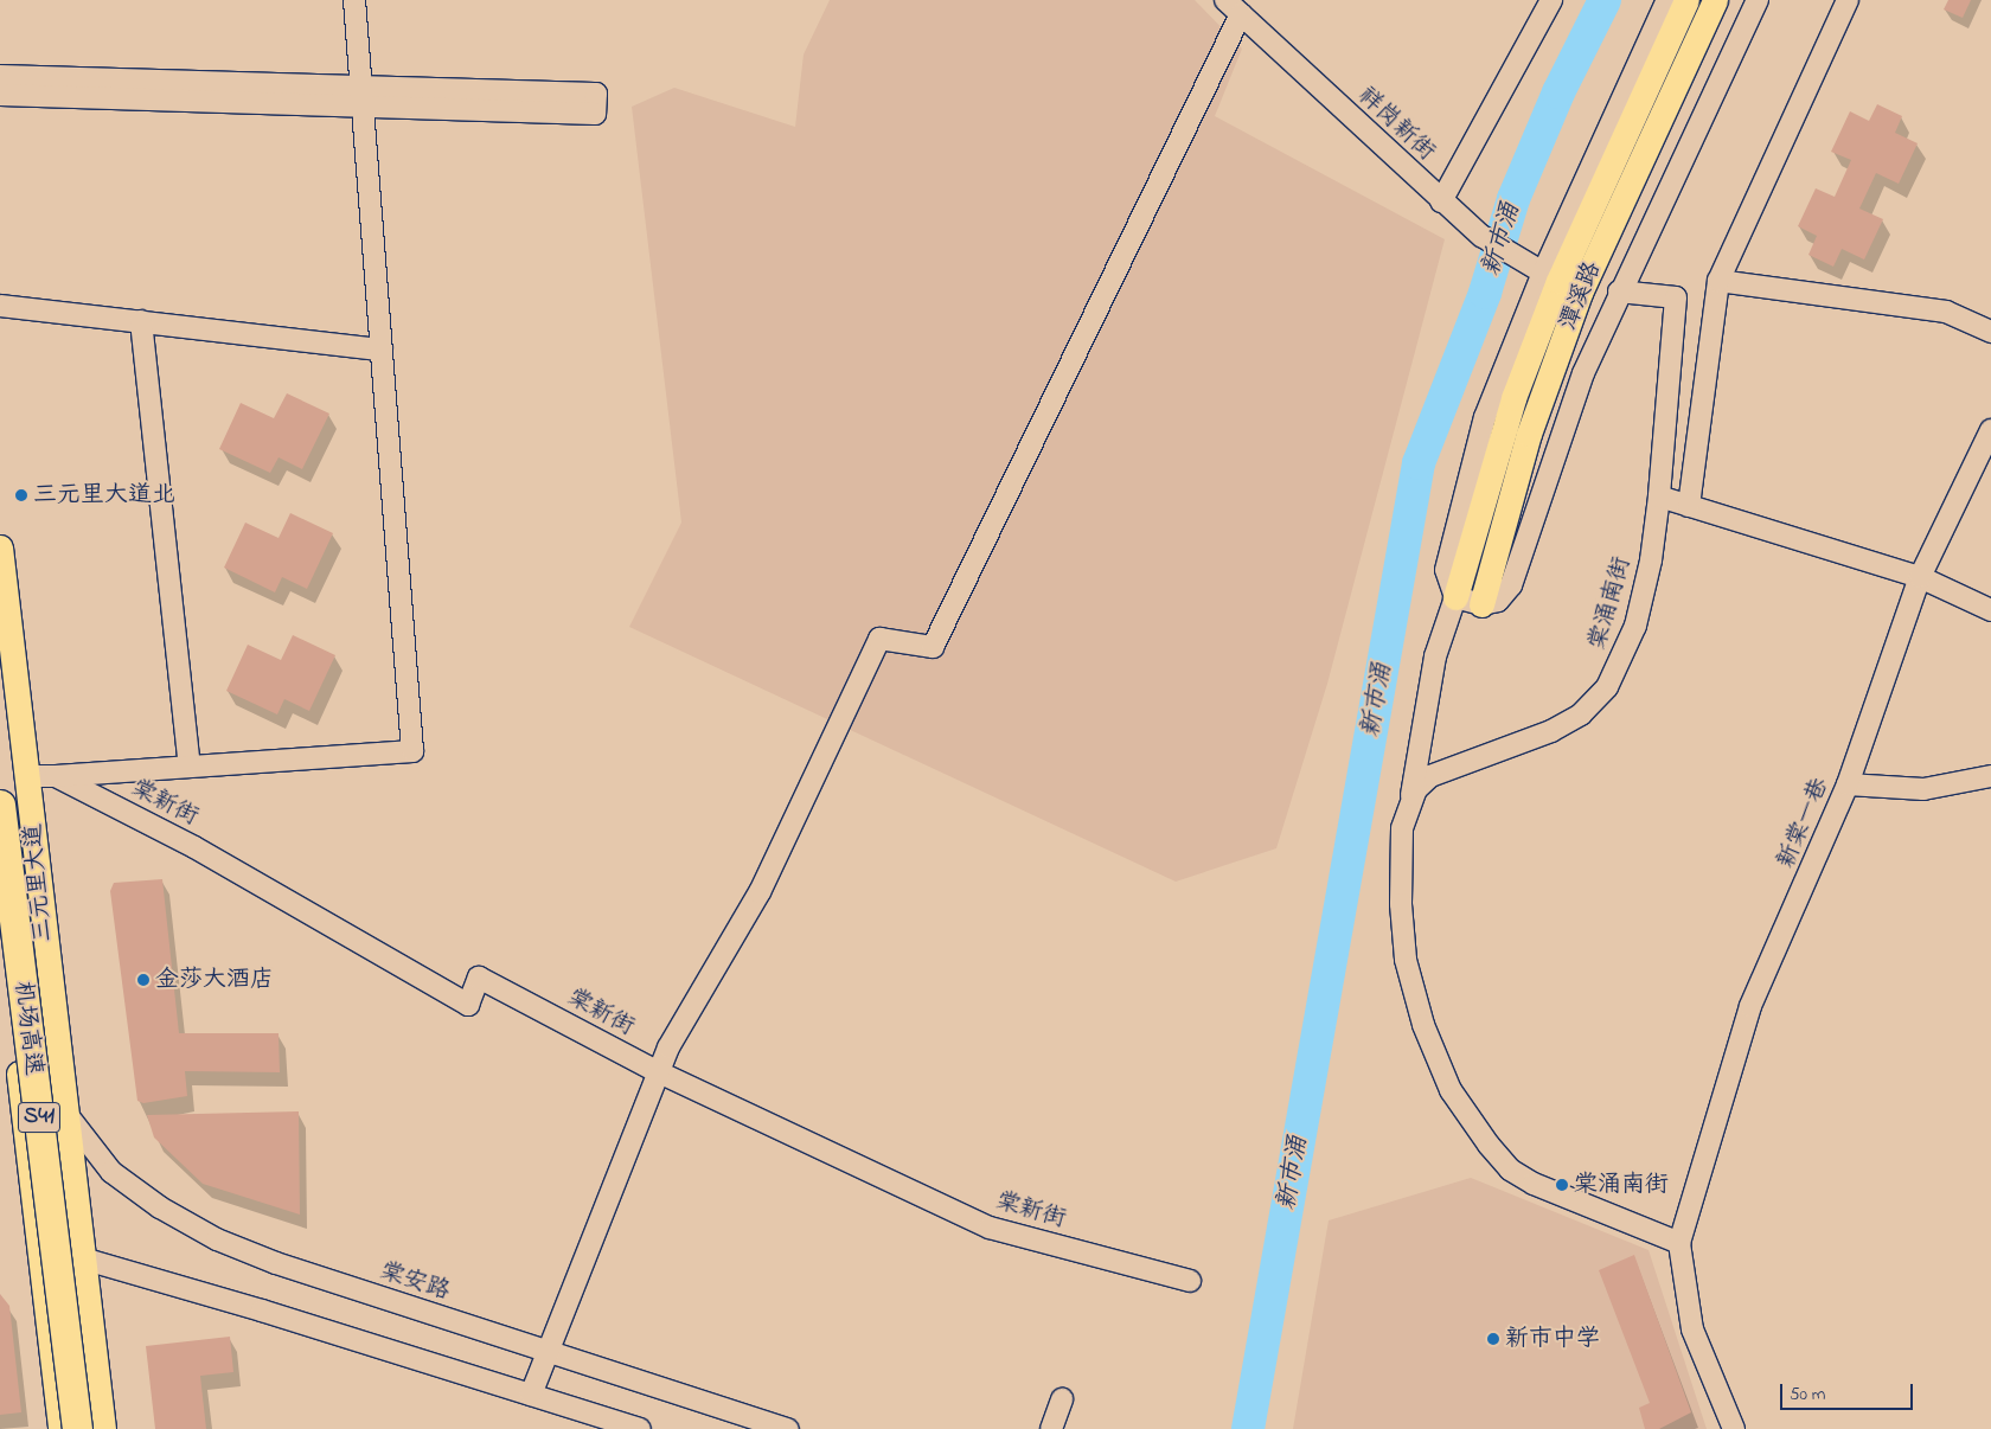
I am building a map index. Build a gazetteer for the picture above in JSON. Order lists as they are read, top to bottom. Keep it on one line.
{"streets":{"highway":["机场高速","S41"],"main road":["潭溪路","三元里大道"],"street":["祥岗新街","棠涌南街","棠新街","新棠一巷","棠安路"]},"crossings":[["棠涌南街","新棠一巷"],["棠新街","三元里大道"],["三元里大道","棠安路"]],"water":["新市涌"],"places":["三元里大道北","金莎大酒店","棠涌南街","新市中学"],"scale_bar":"50 m"}
